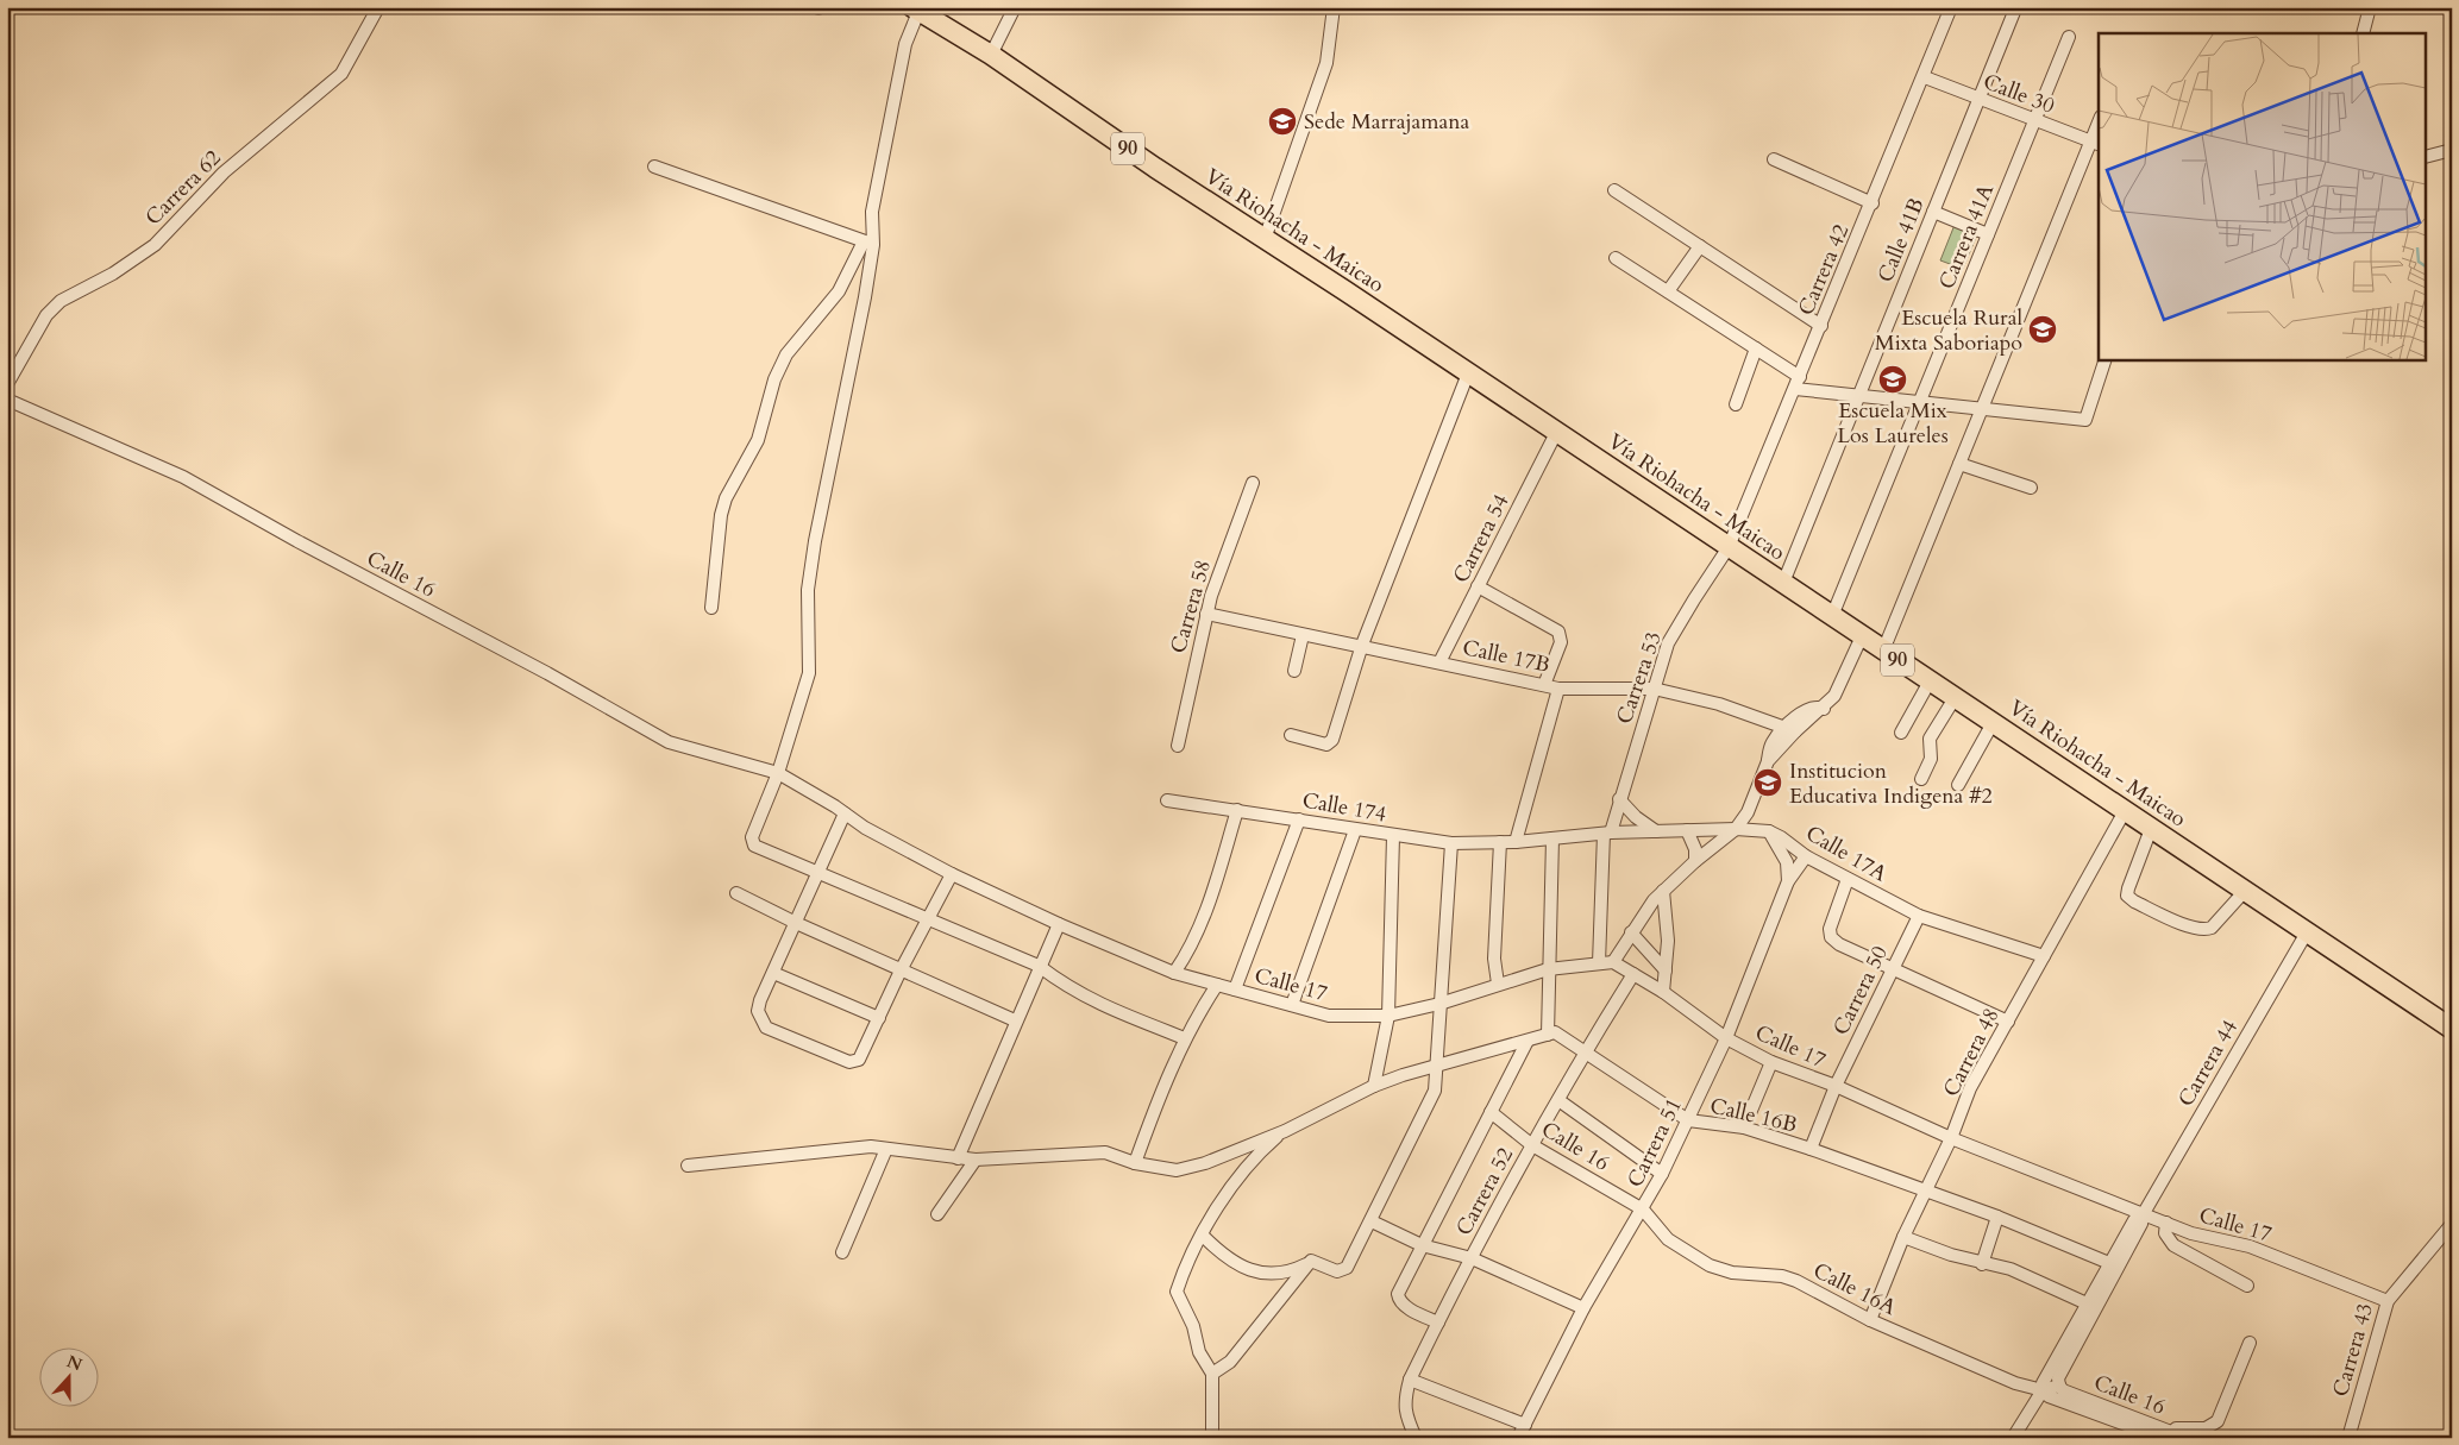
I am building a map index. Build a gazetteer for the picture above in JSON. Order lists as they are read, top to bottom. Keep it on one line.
{"streets":{"highway":["90","Vía Riohacha - Maicao"],"street":["Calle 30","Carrera 62","Carrera 41A","Calle 41B","Carrera 42","Carrera 54","Calle 16","Carrera 58","Calle 17B","Carrera 53","Calle 174","Calle 17A","Calle 17","Carrera 50","Carrera 48","Carrera 44","Calle 16B","Carrera 51","Carrera 52","Calle 16A","Carrera 43"]},"crossings":[["Calle 30","Carrera 41A"],["Calle 30","Calle 41B"],["Calle 30","Carrera 42"],["Vía Riohacha - Maicao","Carrera 41A"],["Vía Riohacha - Maicao","Calle 41B"],["Vía Riohacha - Maicao","Carrera 42"],["Vía Riohacha - Maicao","Carrera 54"],["Vía Riohacha - Maicao","Carrera 53"],["Vía Riohacha - Maicao","Carrera 48"],["Vía Riohacha - Maicao","Carrera 44"],["Carrera 42","Carrera 53"],["Carrera 54","Calle 17B"],["Calle 16","Calle 17"],["Calle 16","Carrera 44"],["Calle 16","Carrera 51"],["Calle 16","Carrera 52"],["Calle 16","Calle 16A"],["Carrera 58","Calle 17B"],["Calle 17B","Carrera 53"],["Carrera 53","Calle 17A"],["Carrera 53","Calle 17"],["Calle 174","Calle 17A"],["Calle 17A","Carrera 50"],["Calle 17A","Carrera 48"],["Calle 17A","Carrera 51"],["Calle 17","Carrera 50"],["Calle 17","Carrera 48"],["Calle 17","Carrera 44"],["Calle 17","Carrera 51"],["Calle 17","Carrera 52"],["Calle 17","Carrera 43"],["Carrera 50","Calle 16B"],["Carrera 48","Calle 16B"],["Carrera 48","Calle 16A"],["Carrera 44","Calle 16B"],["Carrera 44","Calle 16A"],["Calle 16B","Carrera 51"],["Calle 16B","Carrera 52"],["Carrera 51","Calle 16A"]],"places":{"school or university":["Sede Marrajamana","Escuela Rural Mixta Saboriapo","Escuela Mix Los Laureles","Institucion Educativa Indigena #2"]},"north":"top"}
